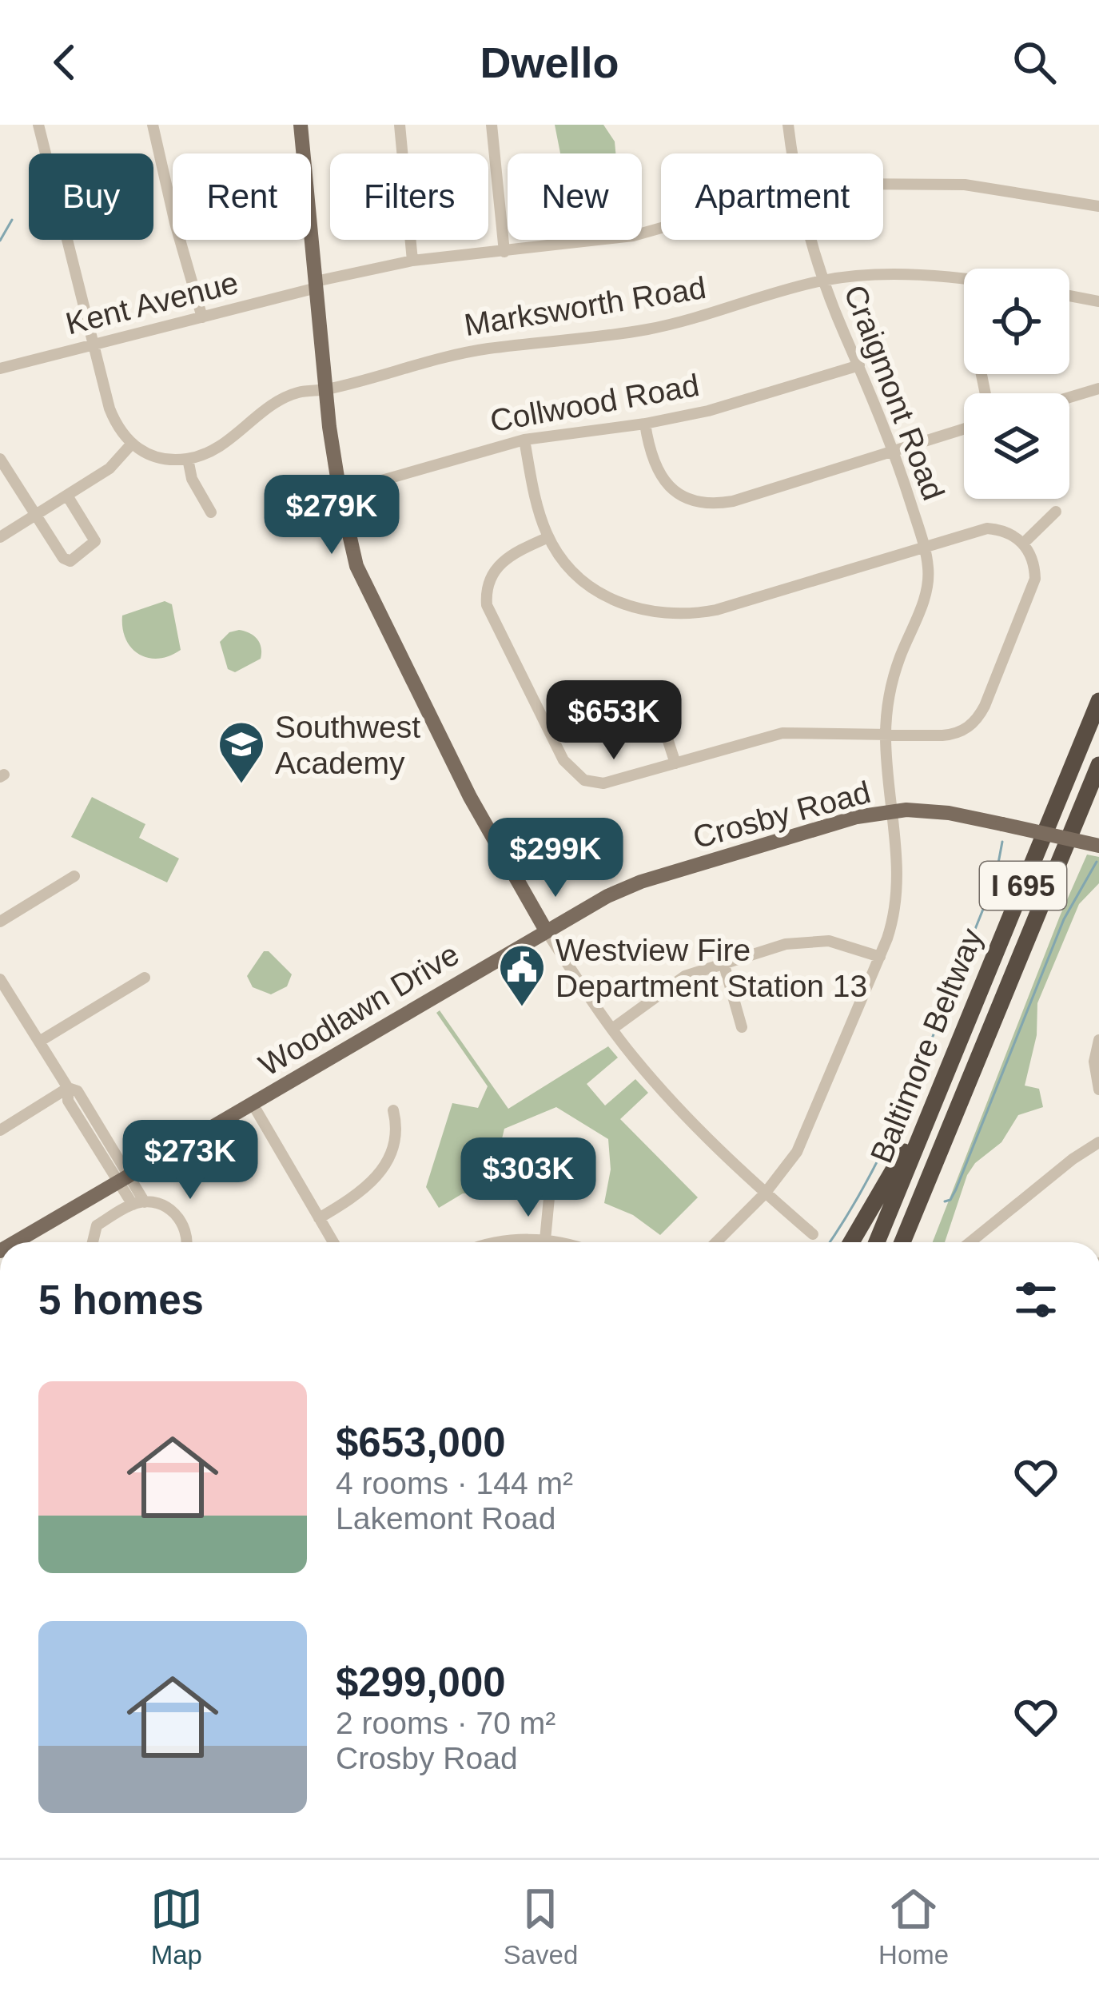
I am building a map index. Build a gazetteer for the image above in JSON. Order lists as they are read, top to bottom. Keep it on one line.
{"streets":{"highway":["I 695","Baltimore Beltway"],"main road":["Crosby Road","Woodlawn Drive"],"street":["Kent Avenue","Marksworth Road","Craigmont Road","Collwood Road"]},"crossings":[["Marksworth Road","Craigmont Road"],["Craigmont Road","Collwood Road"],["Craigmont Road","Crosby Road"],["Crosby Road","Woodlawn Drive"]],"places":{"school or university":["Southwest Academy"],"public building":["Westview Fire Department Station 13"]},"page":{"header":"Dwello","chip":["Buy","Rent","Filters","New","Apartment"],"price":["$279K","$653K","$299K","$273K","$303K"],"heading":"5 homes","list":[{"name":"$653,000","note":"4 rooms · 144 m² · Lakemont Road"},{"name":"$299,000","note":"2 rooms · 70 m² · Crosby Road"}],"tabs":["Map","Saved","Home"]}}
